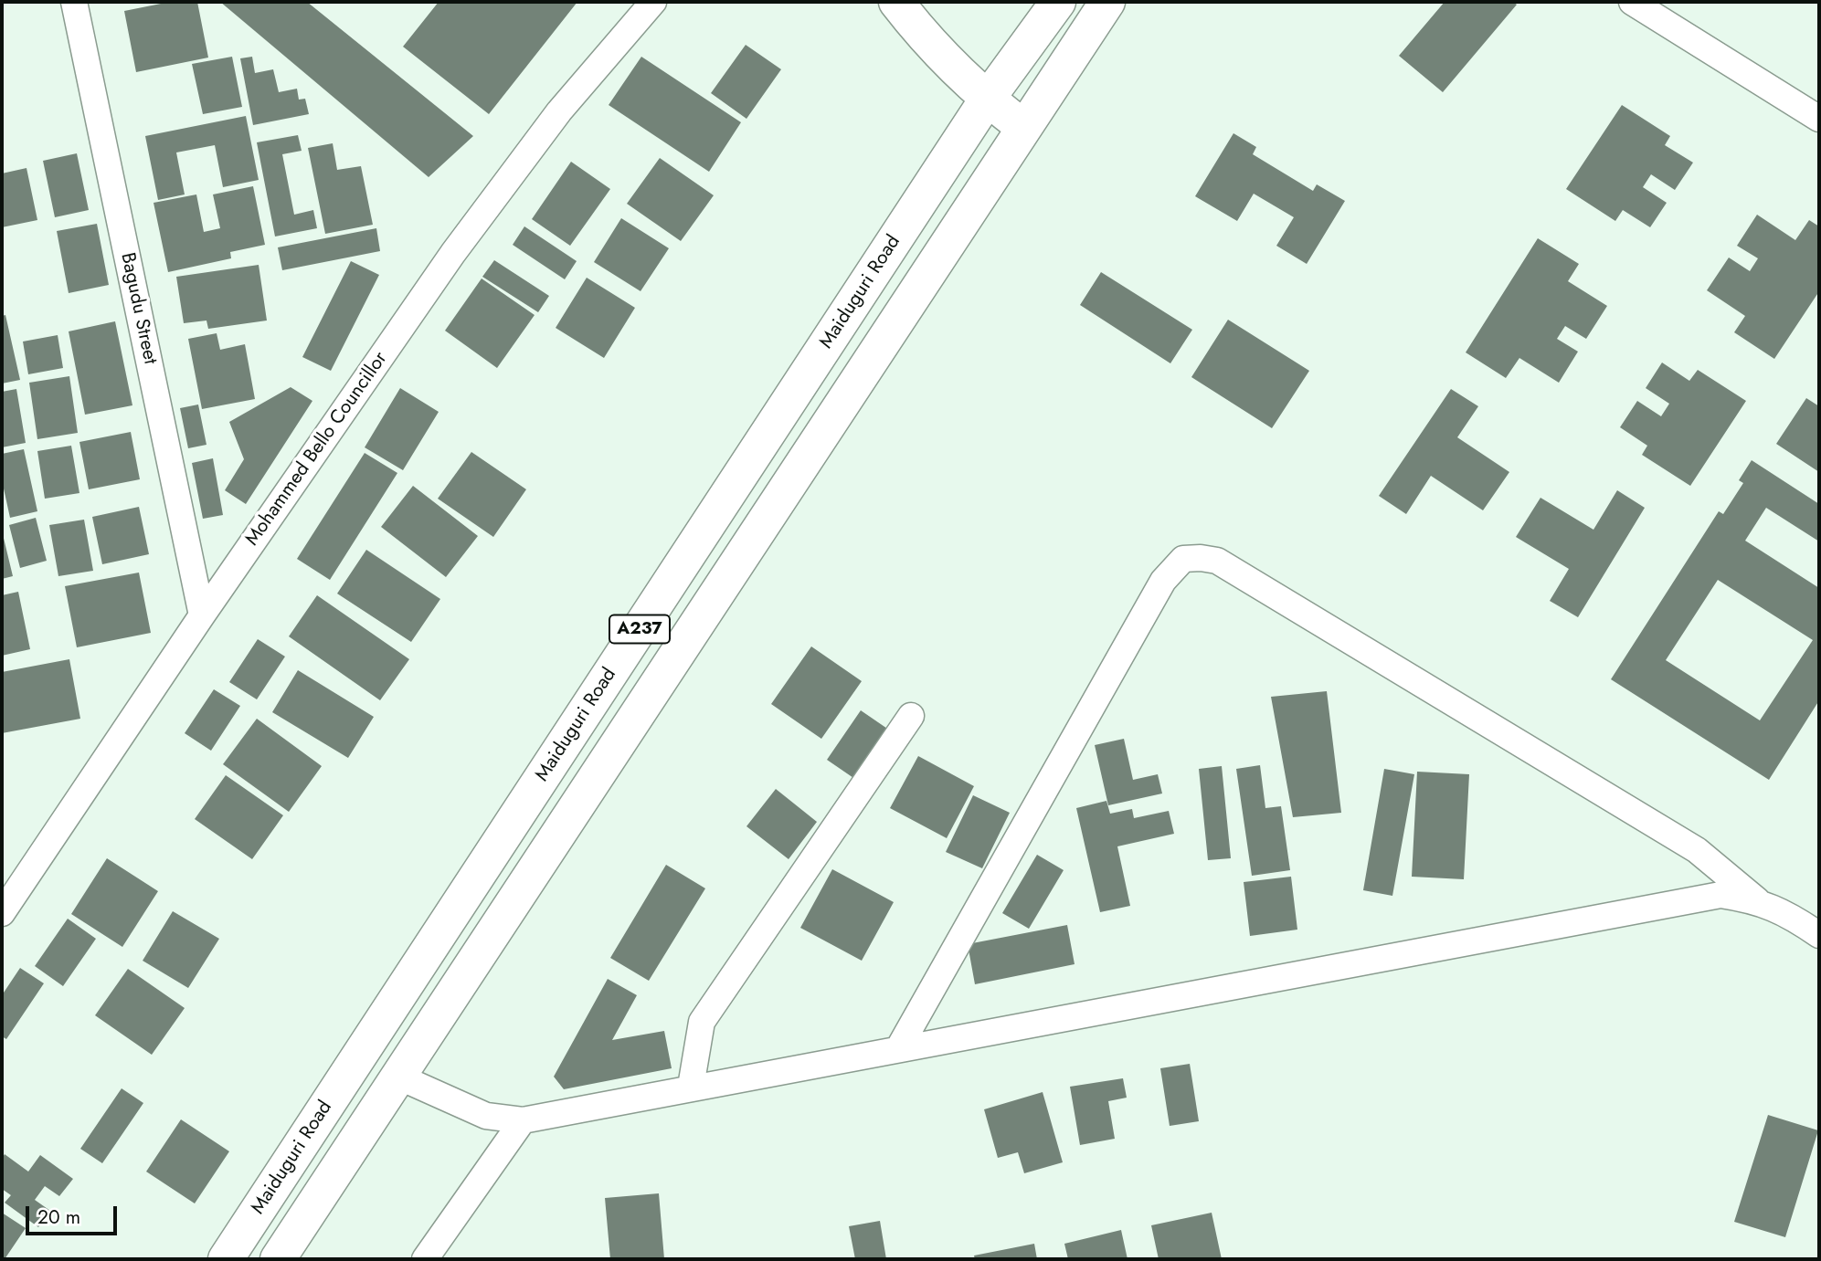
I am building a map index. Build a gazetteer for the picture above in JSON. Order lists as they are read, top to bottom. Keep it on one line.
{"streets":{"main road":["Maiduguri Road","A237"],"street":["Bagudu Street","Mohammed Bello Councillor"]},"crossings":[["Bagudu Street","Mohammed Bello Councillor"]],"scale_bar":"20 m"}
